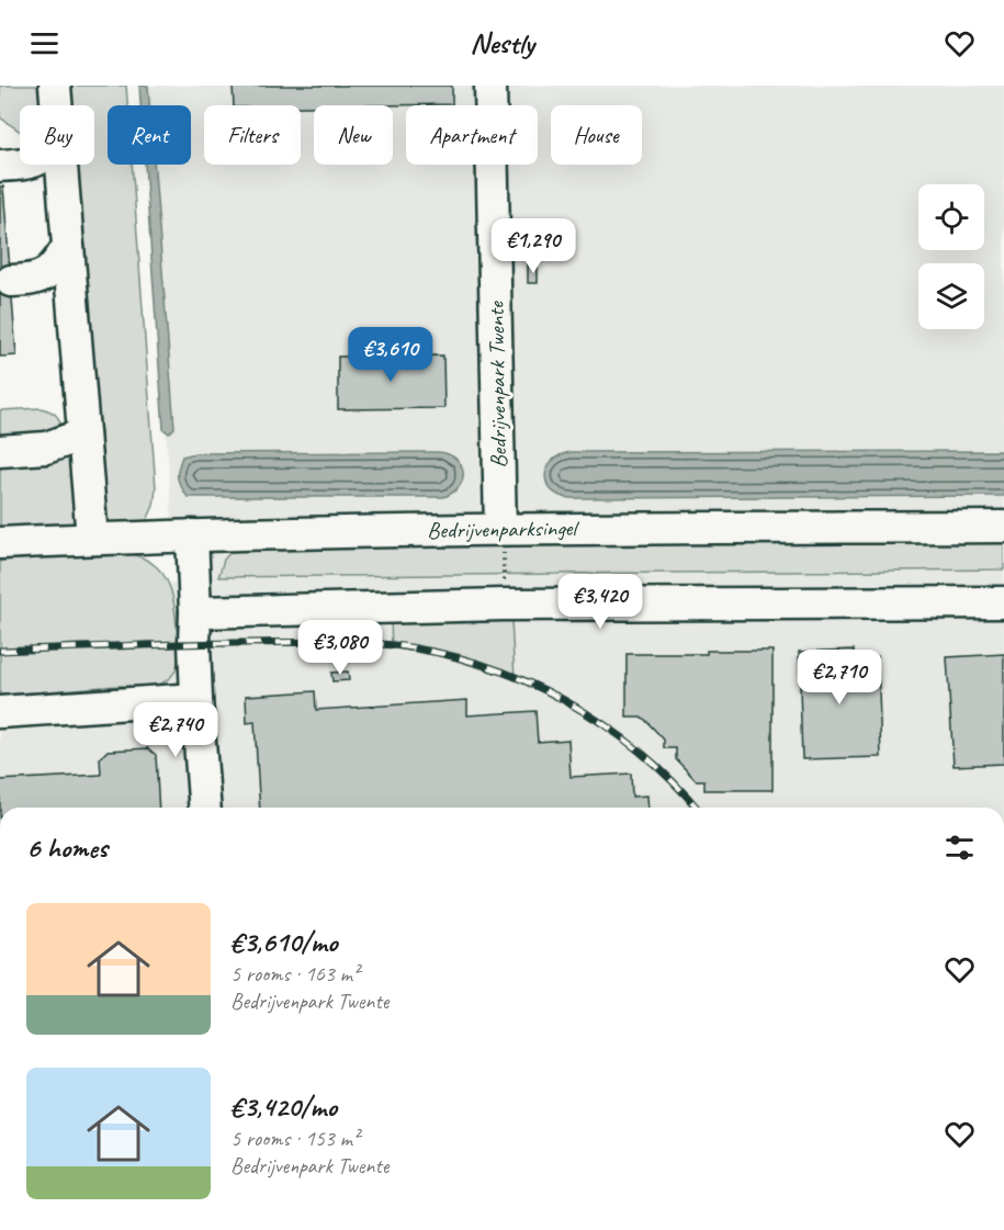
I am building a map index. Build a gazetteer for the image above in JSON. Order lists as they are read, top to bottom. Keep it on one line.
{"streets":{"street":["Bedrijvenpark Twente","Bedrijvenparksingel"]},"crossings":[["Bedrijvenpark Twente","Bedrijvenparksingel"]],"page":{"header":"Nestly","chip":["Buy","Rent","Filters","New","Apartment","House"],"price":["€1,290","€3,610","€3,420","€3,080","€2,710","€2,740"],"heading":"6 homes","list":[{"name":"€3,610/mo","note":"5 rooms · 163 m² · Bedrijvenpark Twente"},{"name":"€3,420/mo","note":"5 rooms · 153 m² · Bedrijvenpark Twente"}]}}
